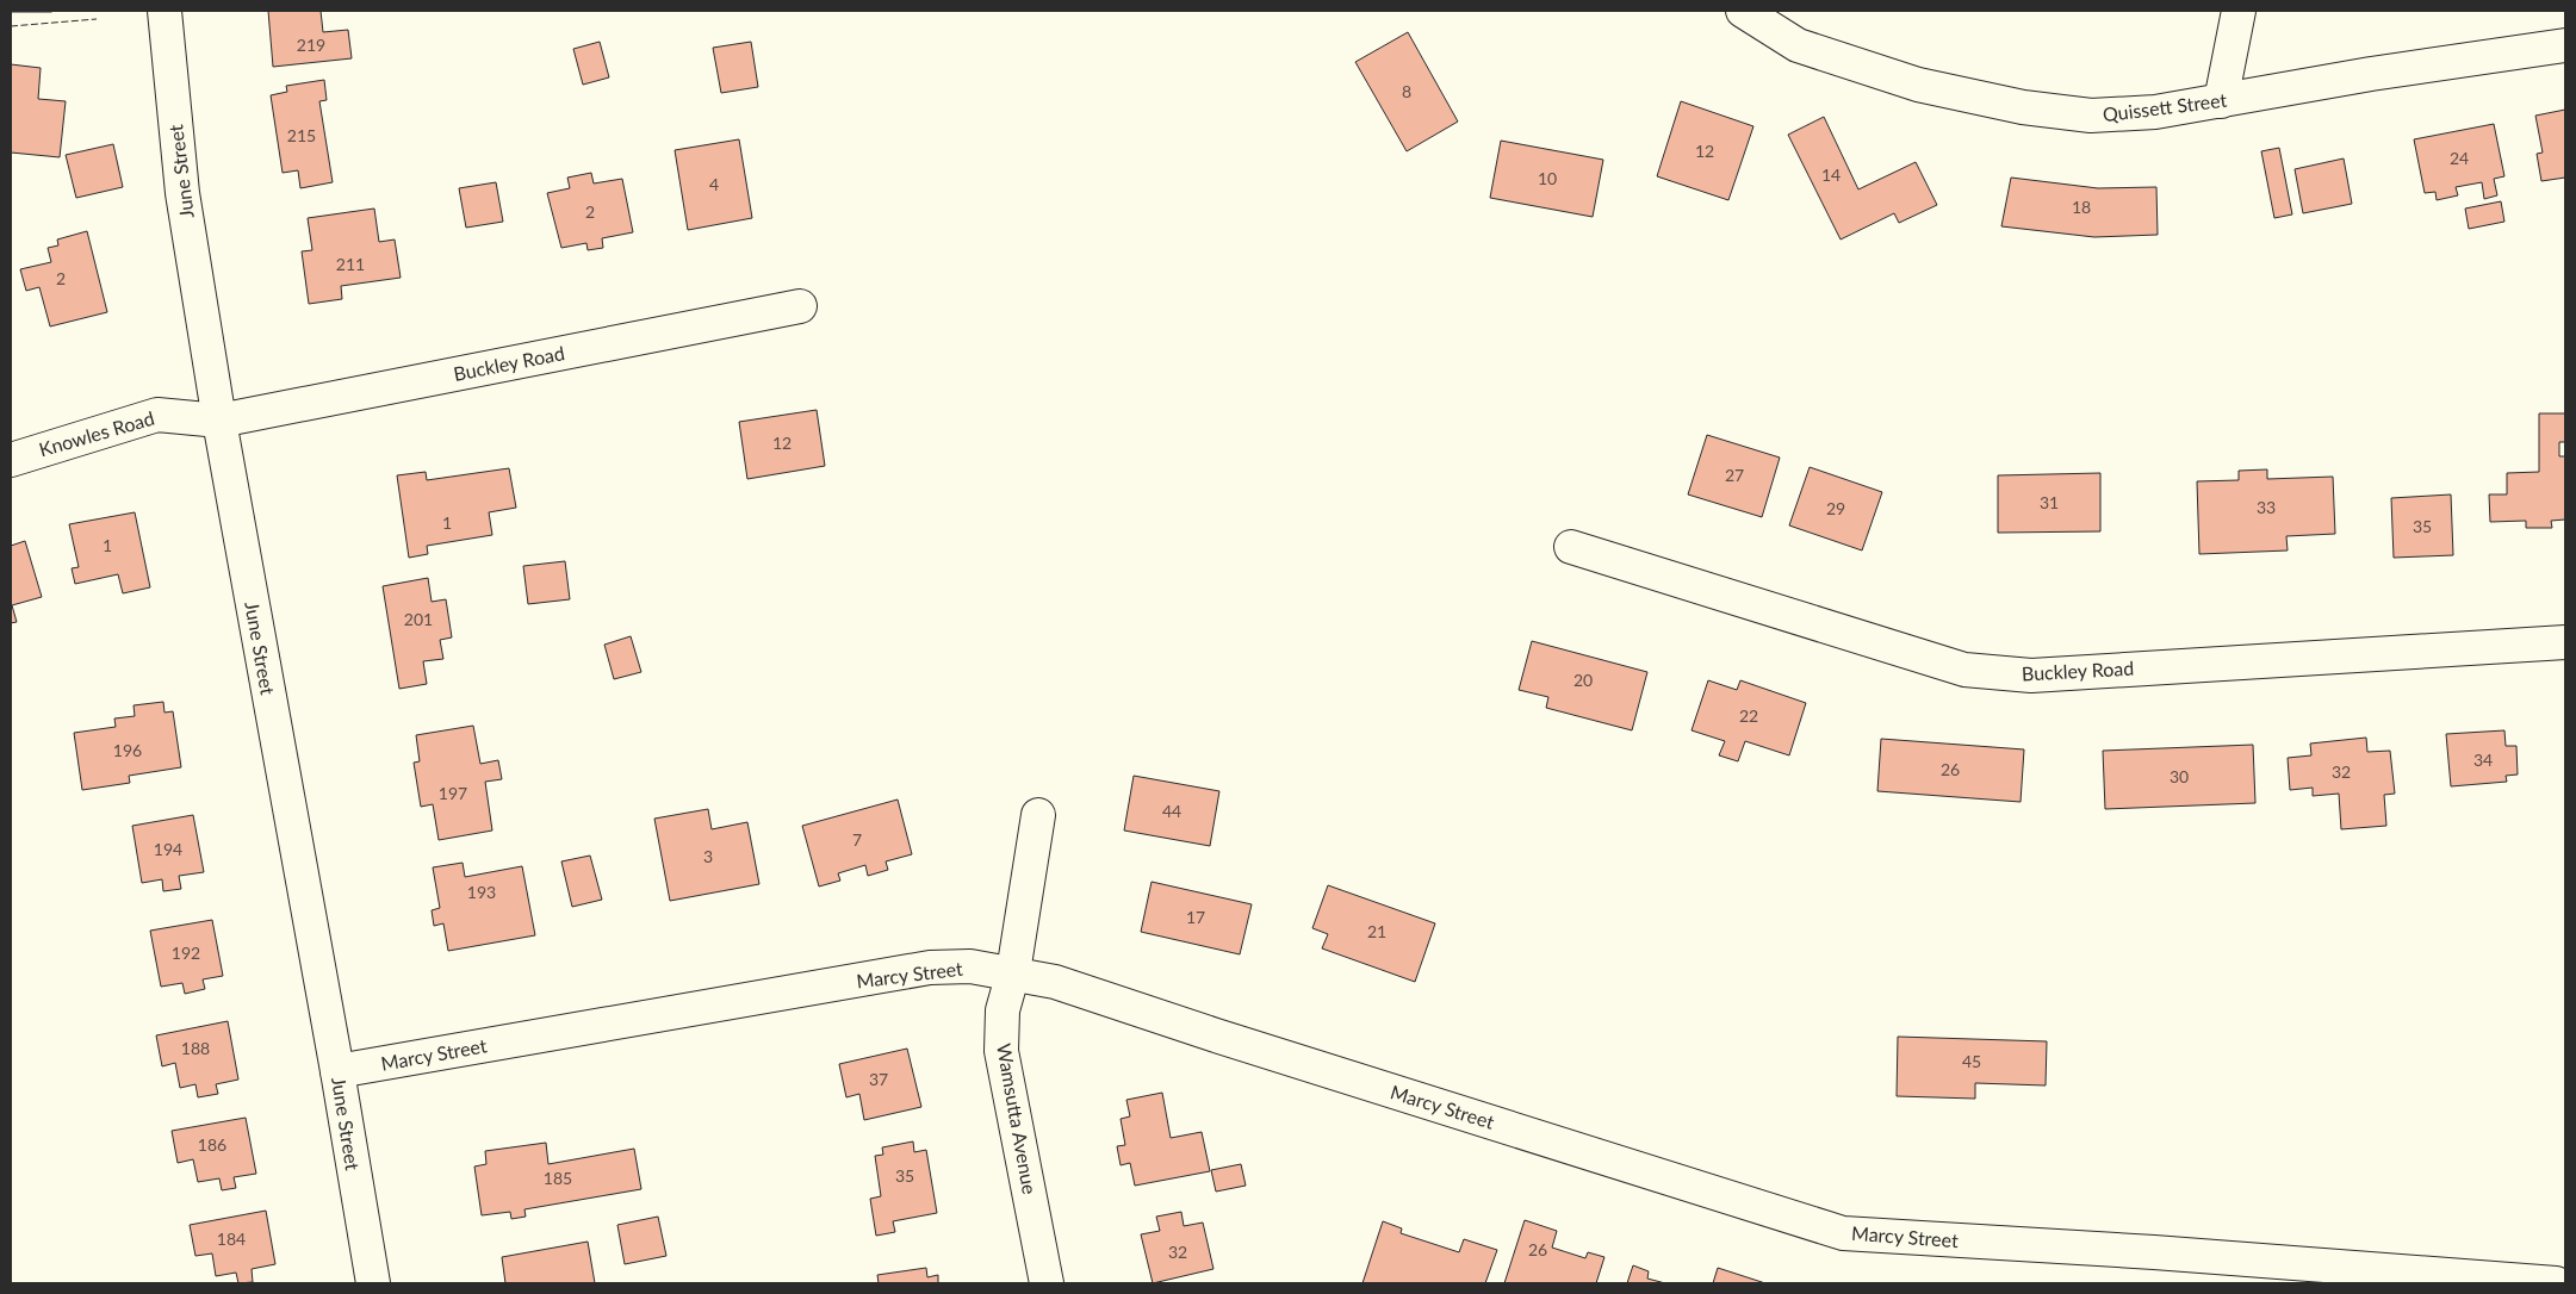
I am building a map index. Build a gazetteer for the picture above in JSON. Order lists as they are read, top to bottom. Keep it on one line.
{"streets":{"street":["Quissett Street","June Street","Buckley Road","Knowles Road","Marcy Street","Wamsutta Avenue"]},"crossings":[["June Street","Buckley Road"],["June Street","Knowles Road"],["June Street","Marcy Street"],["Buckley Road","Knowles Road"],["Marcy Street","Wamsutta Avenue"]],"house_numbers":["219","8","215","12","24","14","10","4","18","2","211","2","12","27","31","33","29","1","35","1","201","20","22","196","34","26","32","30","197","44","7","194","3","193","17","21","192","188","45","37","186","35","185","184","26","32"]}
